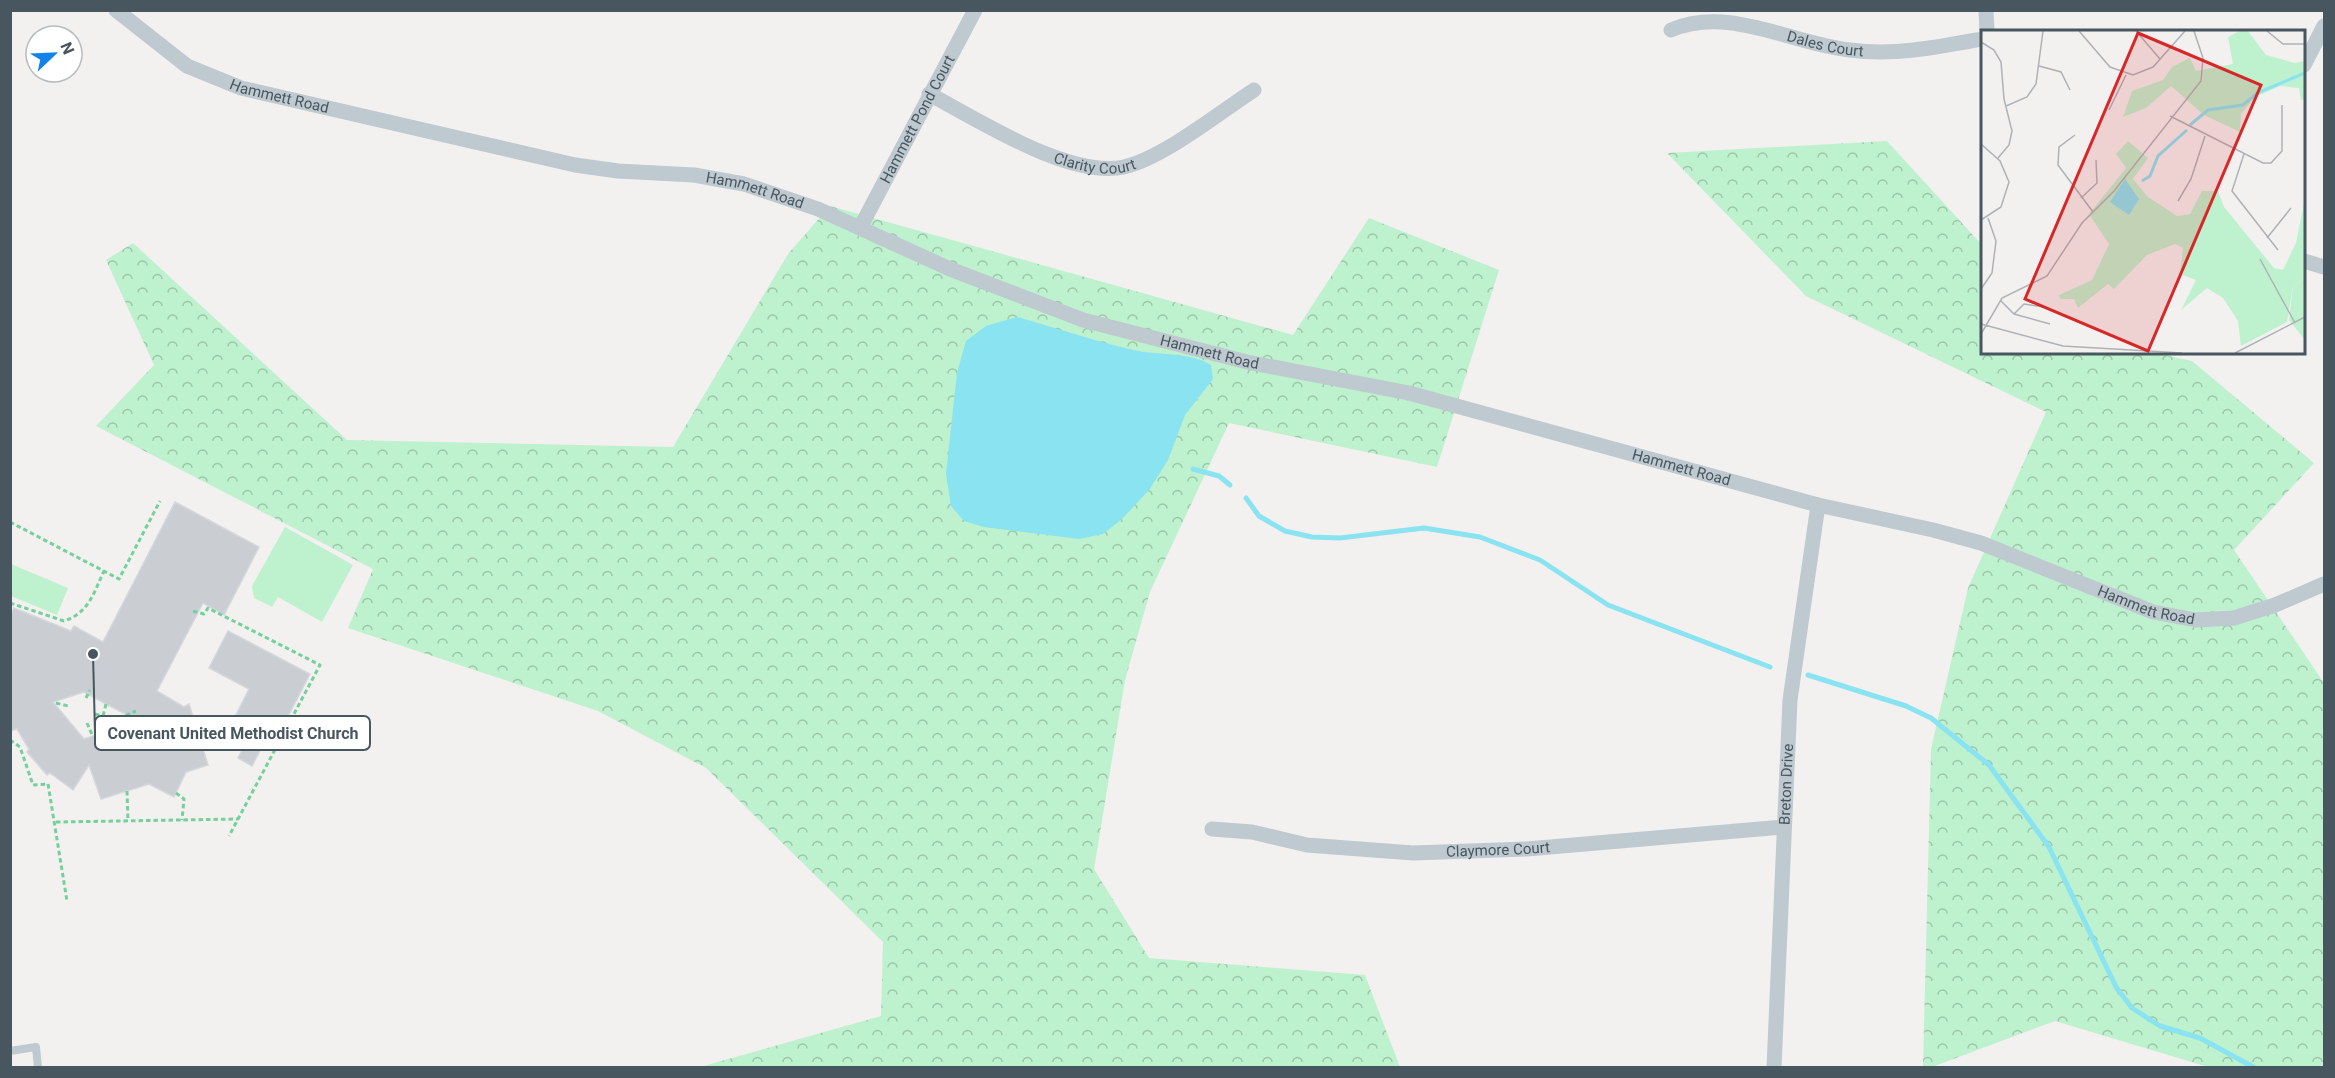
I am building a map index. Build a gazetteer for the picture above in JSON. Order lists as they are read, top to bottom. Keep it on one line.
{"streets":{"street":["Dales Court","Hammett Road","Hammett Pond Court","Clarity Court","Breton Drive","Claymore Court"]},"crossings":[["Hammett Road","Hammett Pond Court"],["Hammett Road","Breton Drive"],["Hammett Pond Court","Clarity Court"],["Breton Drive","Claymore Court"]],"places":["Covenant United Methodist Church"],"north":"top right"}
